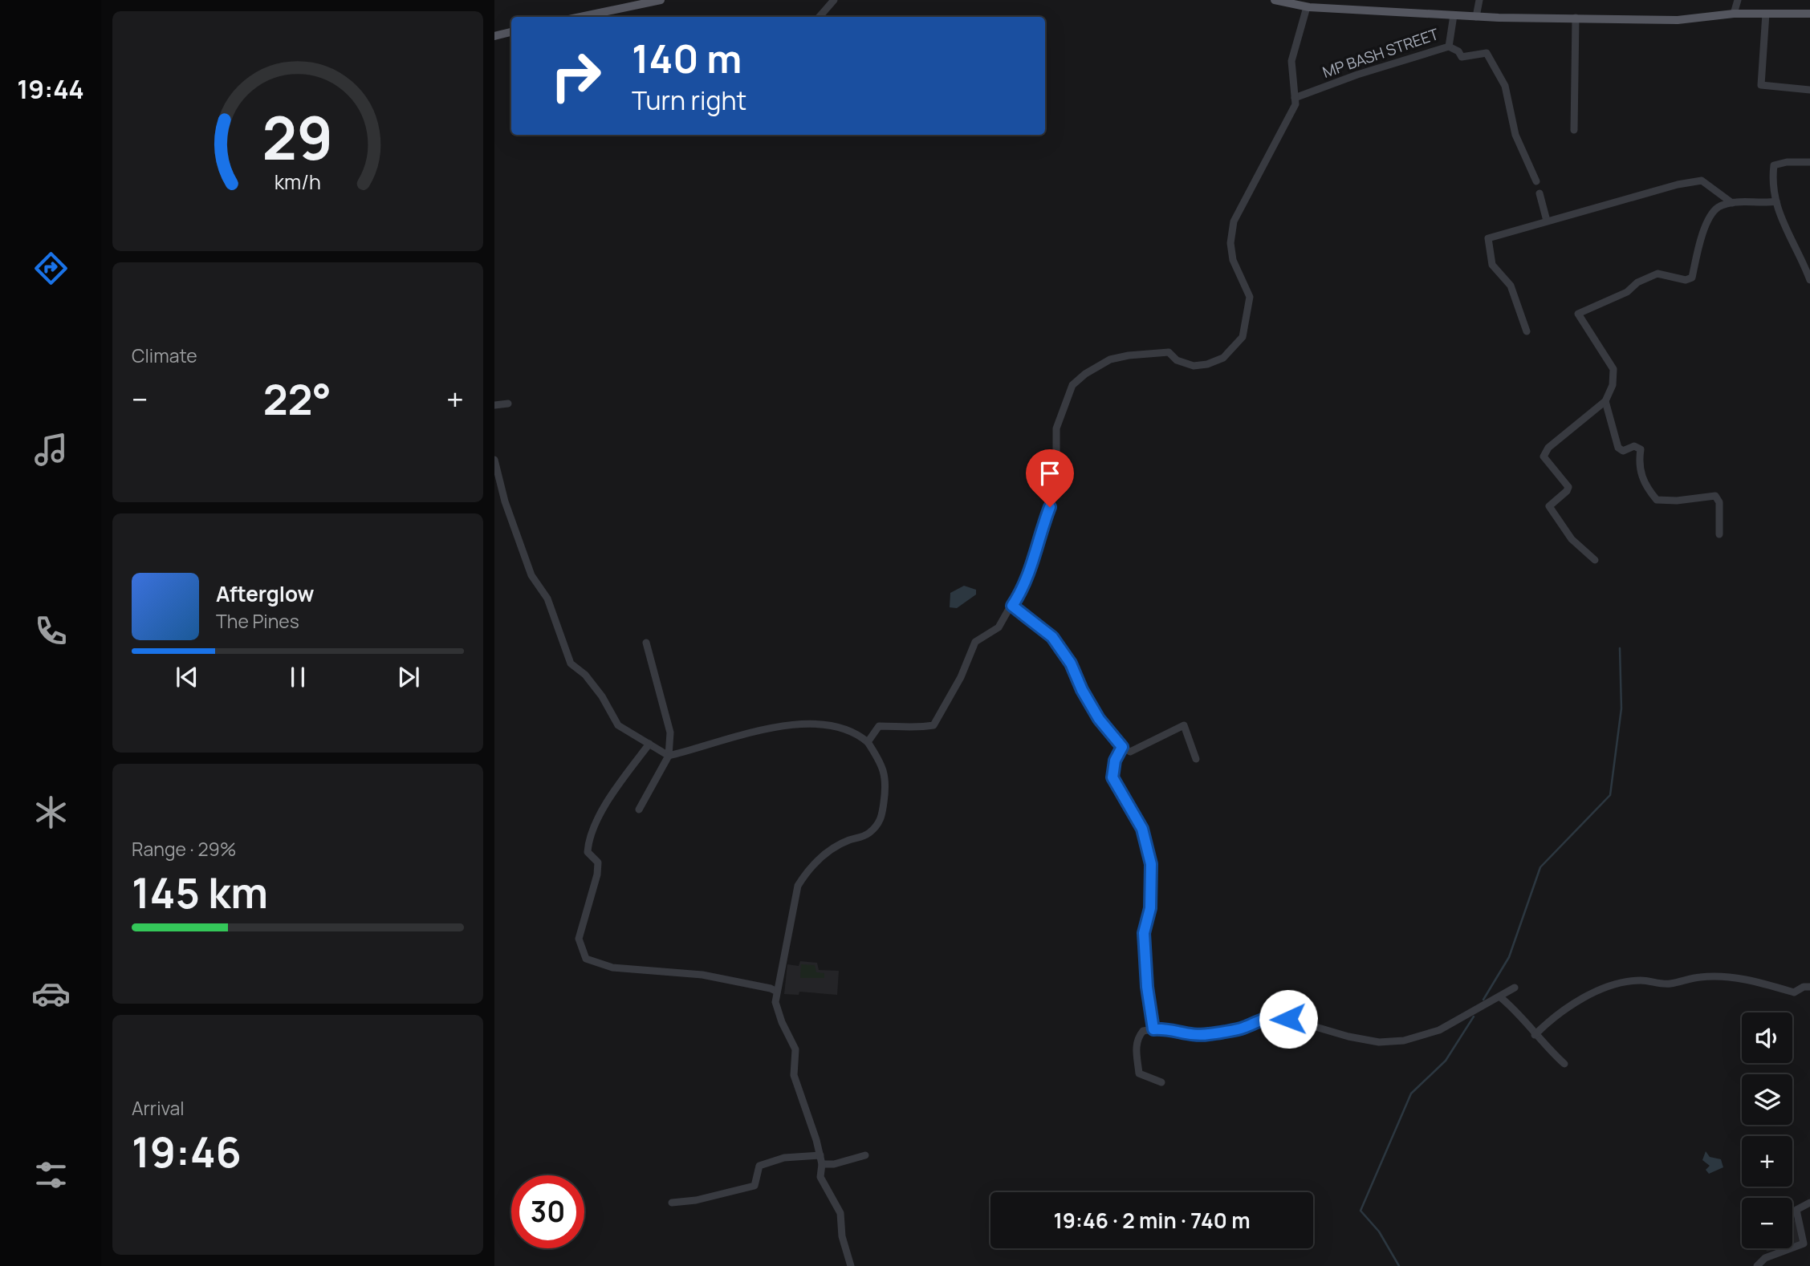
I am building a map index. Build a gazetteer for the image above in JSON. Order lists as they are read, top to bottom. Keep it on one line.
{"streets":{"street":["MP BASH STREET"]},"page":{"tabs":"19:44","turn":["140 m","Turn right"],"tile":["Climate",["Range · 29%","145 km"],["Arrival","19:46"]],"heat":["−","22°","+"],"song":["Afterglow","The Pines"],"map_buttons":["+","−"],"limit":"30","trip":"19:46 · 2 min · 740 m","gauge":["29","km/h"]}}
